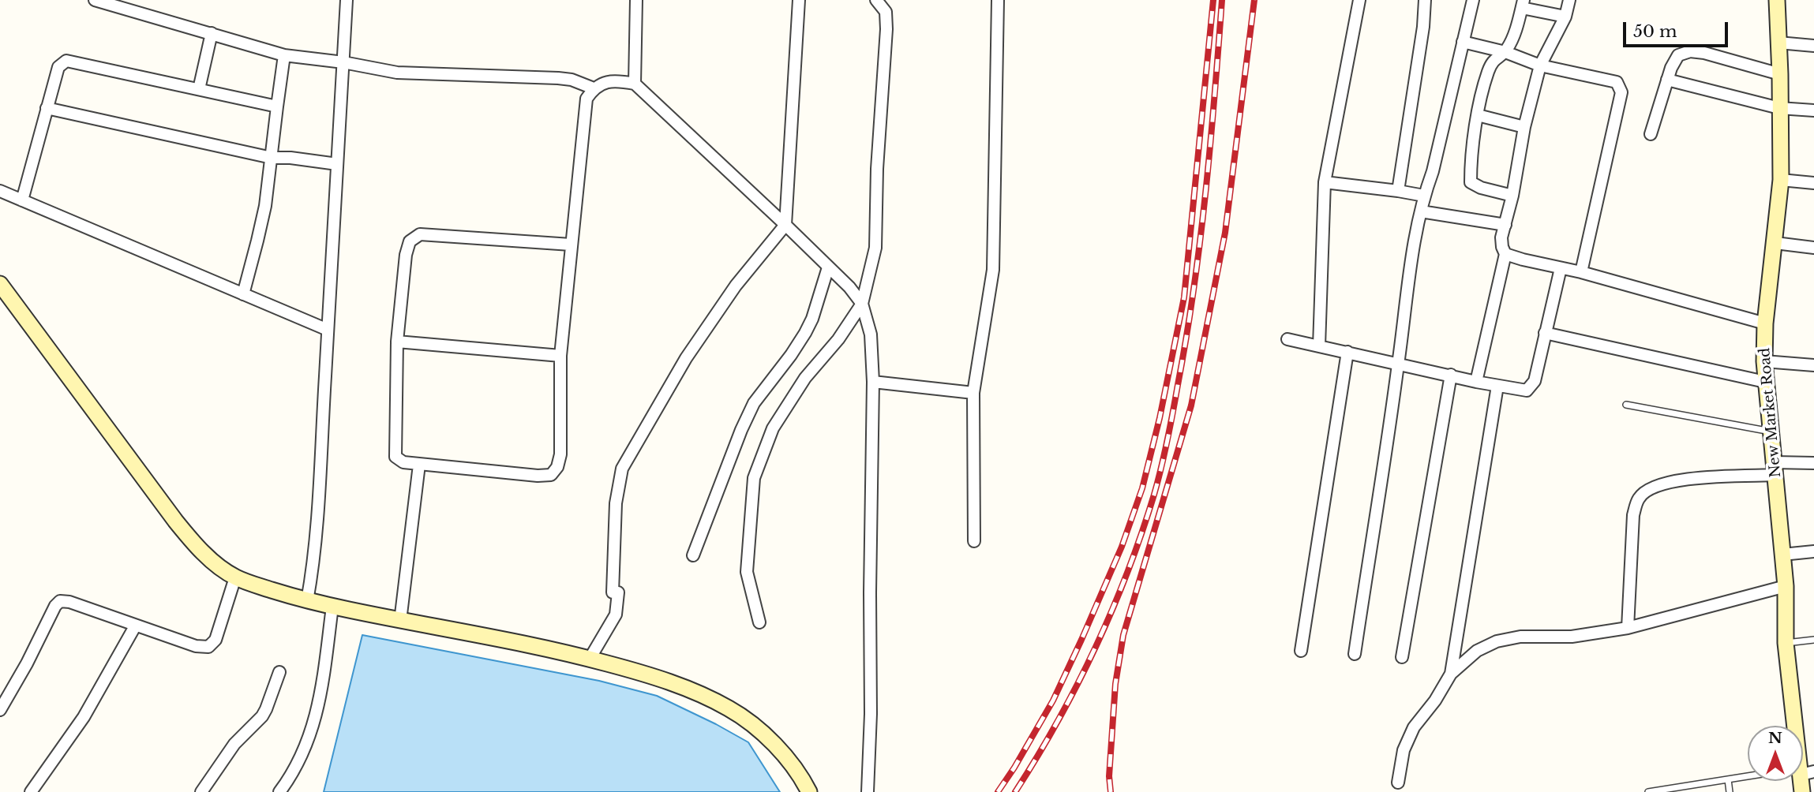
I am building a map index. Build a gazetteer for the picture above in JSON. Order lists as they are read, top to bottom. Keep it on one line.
{"streets":{"main road":["New Market Road"]},"scale_bar":"50 m","north":"top"}
